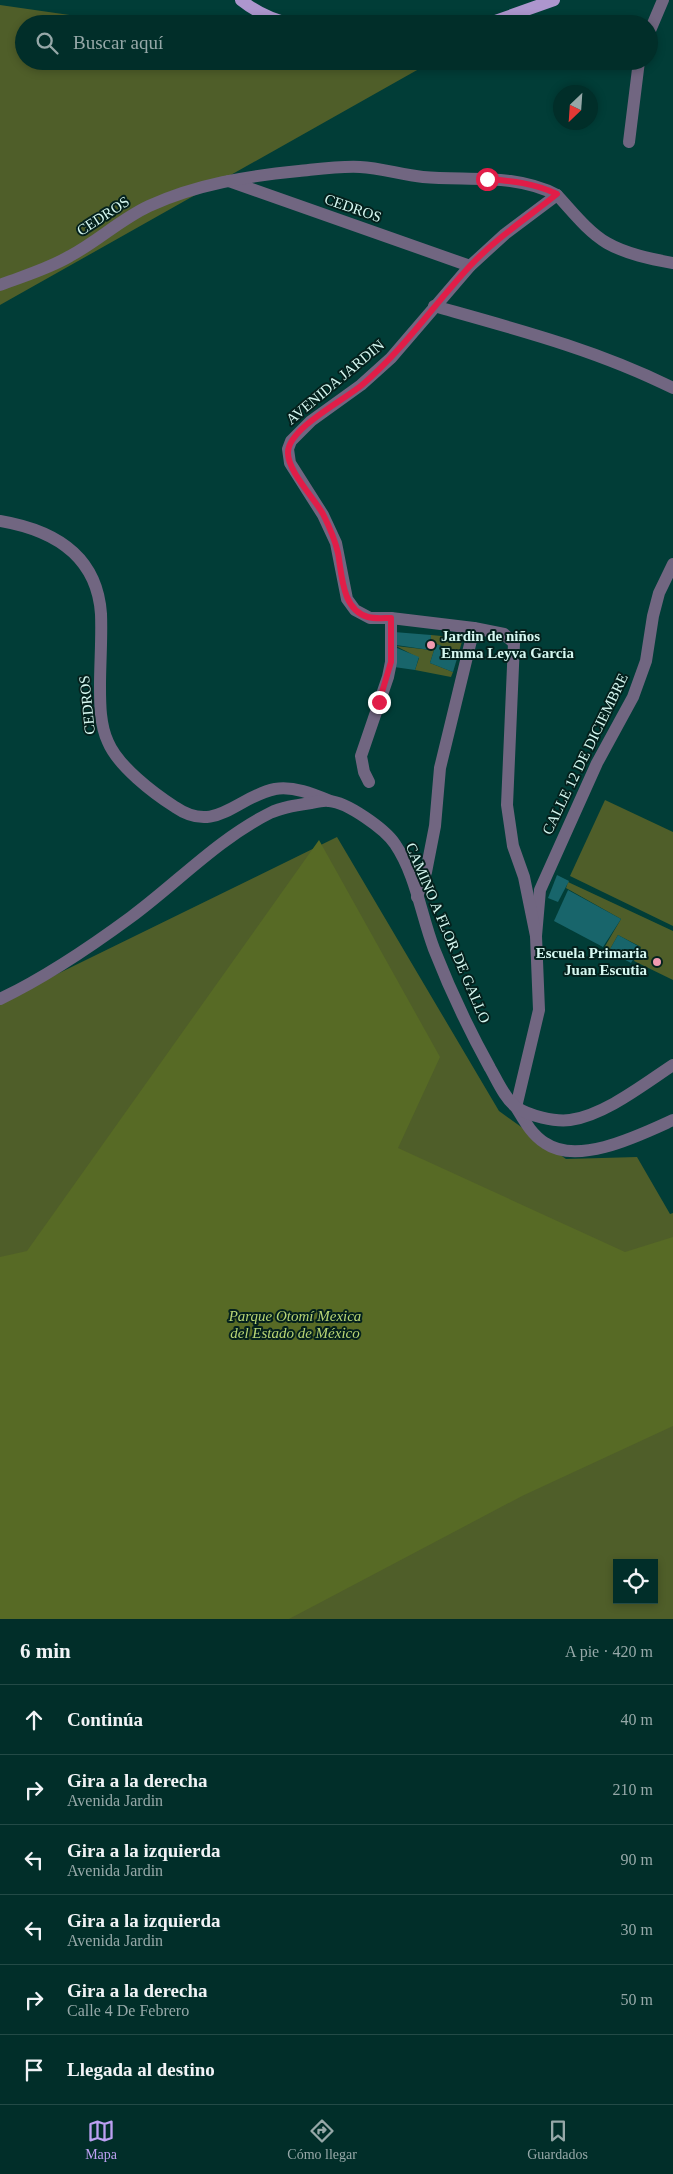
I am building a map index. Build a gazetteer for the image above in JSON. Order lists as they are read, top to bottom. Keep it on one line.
{"streets":{"street":["CEDROS","AVENIDA JARDIN","CALLE 12 DE DICIEMBRE","CAMINO A FLOR DE GALLO"]},"crossings":[["CEDROS","AVENIDA JARDIN"],["CEDROS","CAMINO A FLOR DE GALLO"],["AVENIDA JARDIN","CALLE 12 DE DICIEMBRE"],["CALLE 12 DE DICIEMBRE","CAMINO A FLOR DE GALLO"]],"parks":["Parque Otomí Mexica del Estado de México"],"places":["Jardin de niños Emma Leyva Garcia","Escuela Primaria Juan Escutia"],"north":"bottom left","page":{"search":"Buscar aquí","heading":["6 min","A pie · 420 m"],"list":[["Continúa","40 m"],["Gira a la derecha","Avenida Jardin","210 m"],["Gira a la izquierda","Avenida Jardin","90 m"],["Gira a la izquierda","Avenida Jardin","30 m"],["Gira a la derecha","Calle 4 De Febrero","50 m"],"Llegada al destino"],"nav":["Mapa","Cómo llegar","Guardados"]}}
